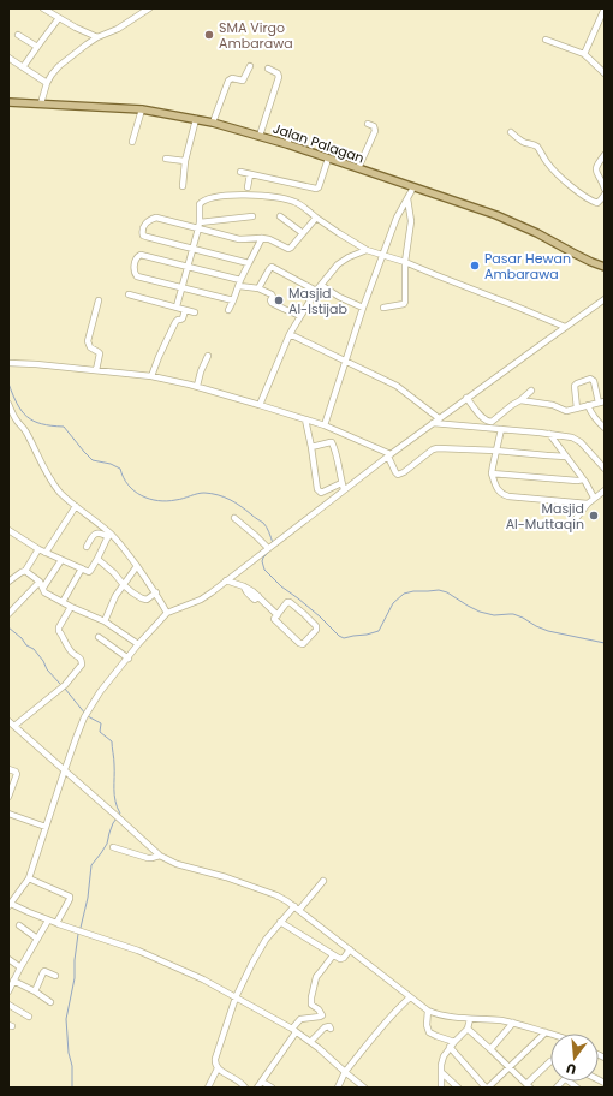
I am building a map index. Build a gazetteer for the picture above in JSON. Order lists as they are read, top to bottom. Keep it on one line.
{"streets":{"main road":["Jalan Palagan"]},"places":["SMA Virgo Ambarawa","Pasar Hewan Ambarawa","Masjid Al-Istijab","Masjid Al-Muttaqin"],"north":"bottom"}
